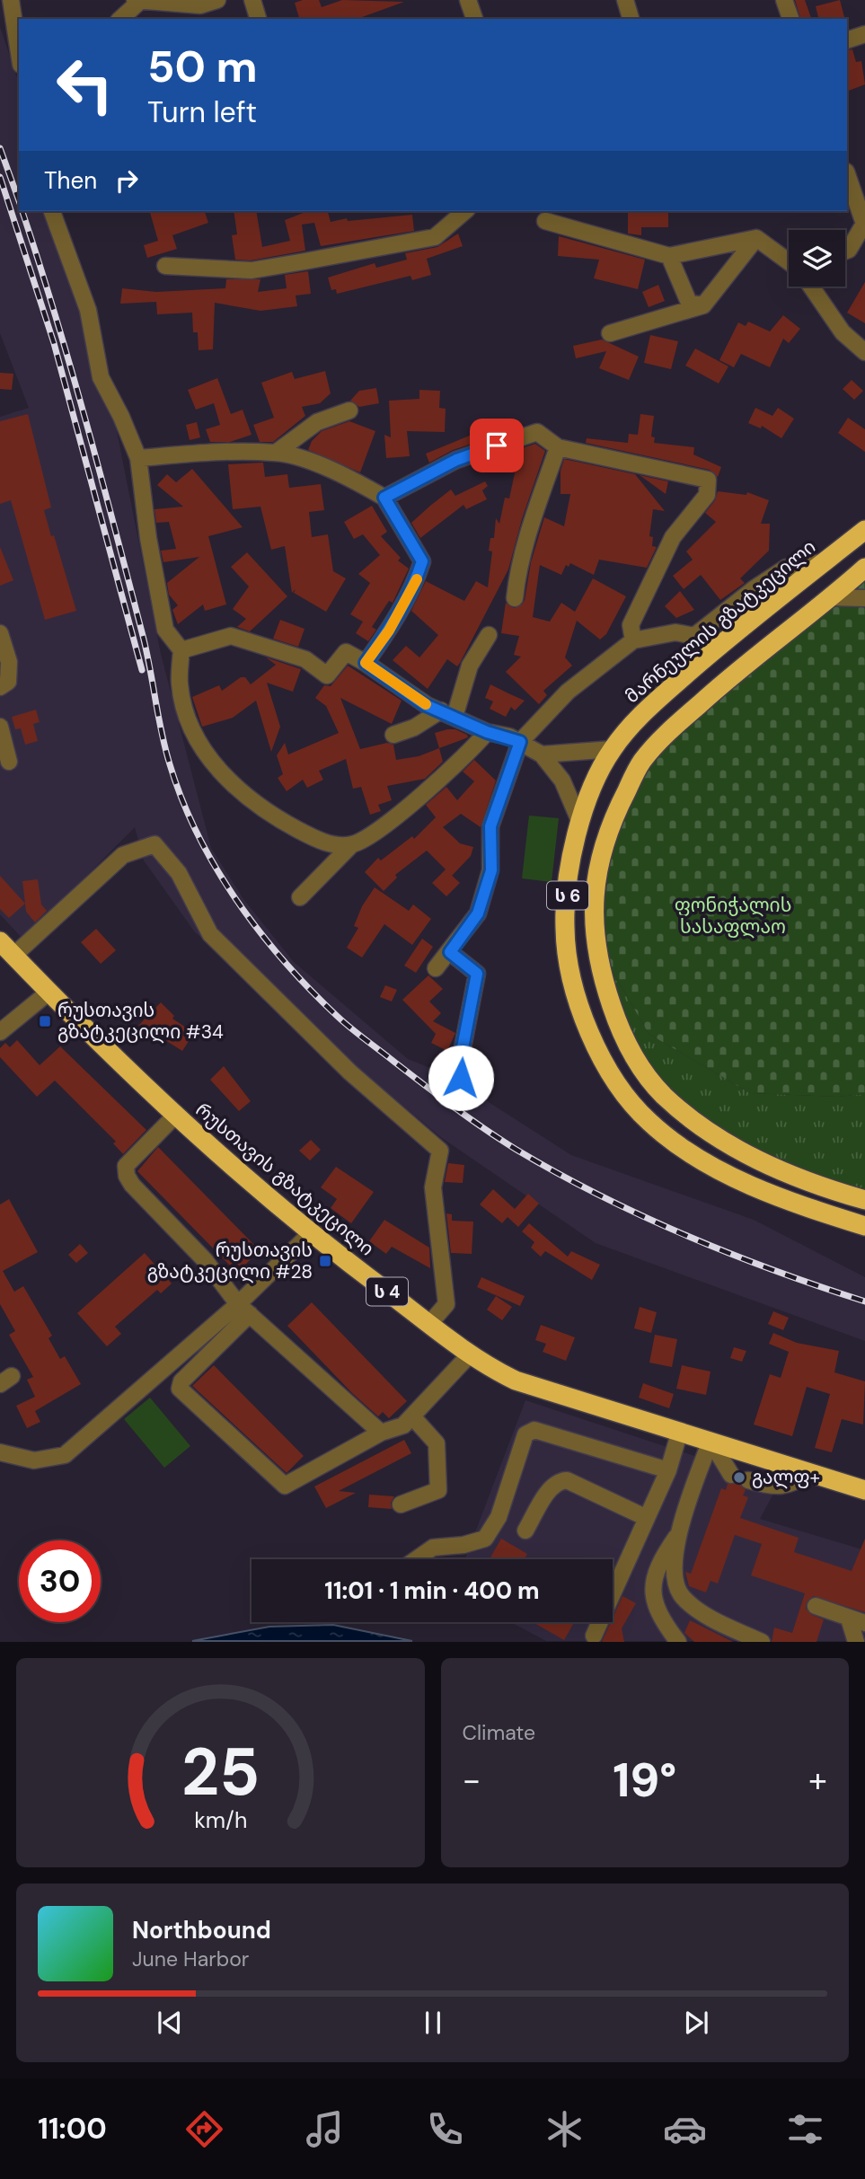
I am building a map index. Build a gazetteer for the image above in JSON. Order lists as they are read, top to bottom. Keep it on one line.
{"streets":{"highway":["მარნეულის გზატკეცილი","ს 6","რუსთავის გზატკეცილი","ს 4"]},"parks":["ფონიჭალის სასაფლაო"],"places":{"transit":["რუსთავის გზატკეცილი #34","რუსთავის გზატკეცილი #28"],"other":["გალფ+"]},"page":{"turn":["50 m","Turn left"],"then":"Then","limit":"30","trip":"11:01 · 1 min · 400 m","tile":"Climate","heat":["−","19°","+"],"song":["Northbound","June Harbor"],"tabs":"11:00","gauge":["25","km/h"]}}
